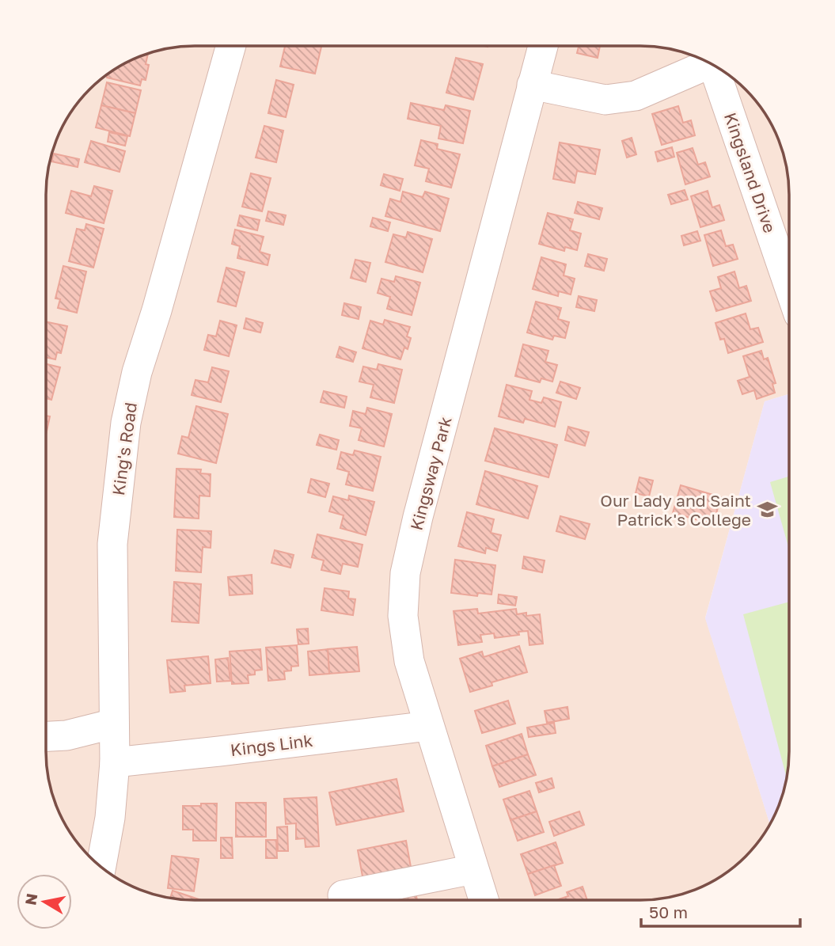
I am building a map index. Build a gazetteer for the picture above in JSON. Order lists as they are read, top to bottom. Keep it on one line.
{"streets":{"street":["Kingsland Drive","King's Road","Kingsway Park","Kings Link"]},"crossings":[["King's Road","Kings Link"],["Kingsway Park","Kings Link"]],"places":{"school or university":["Our Lady and Saint Patrick's College"]},"scale_bar":"50 m","north":"left"}
